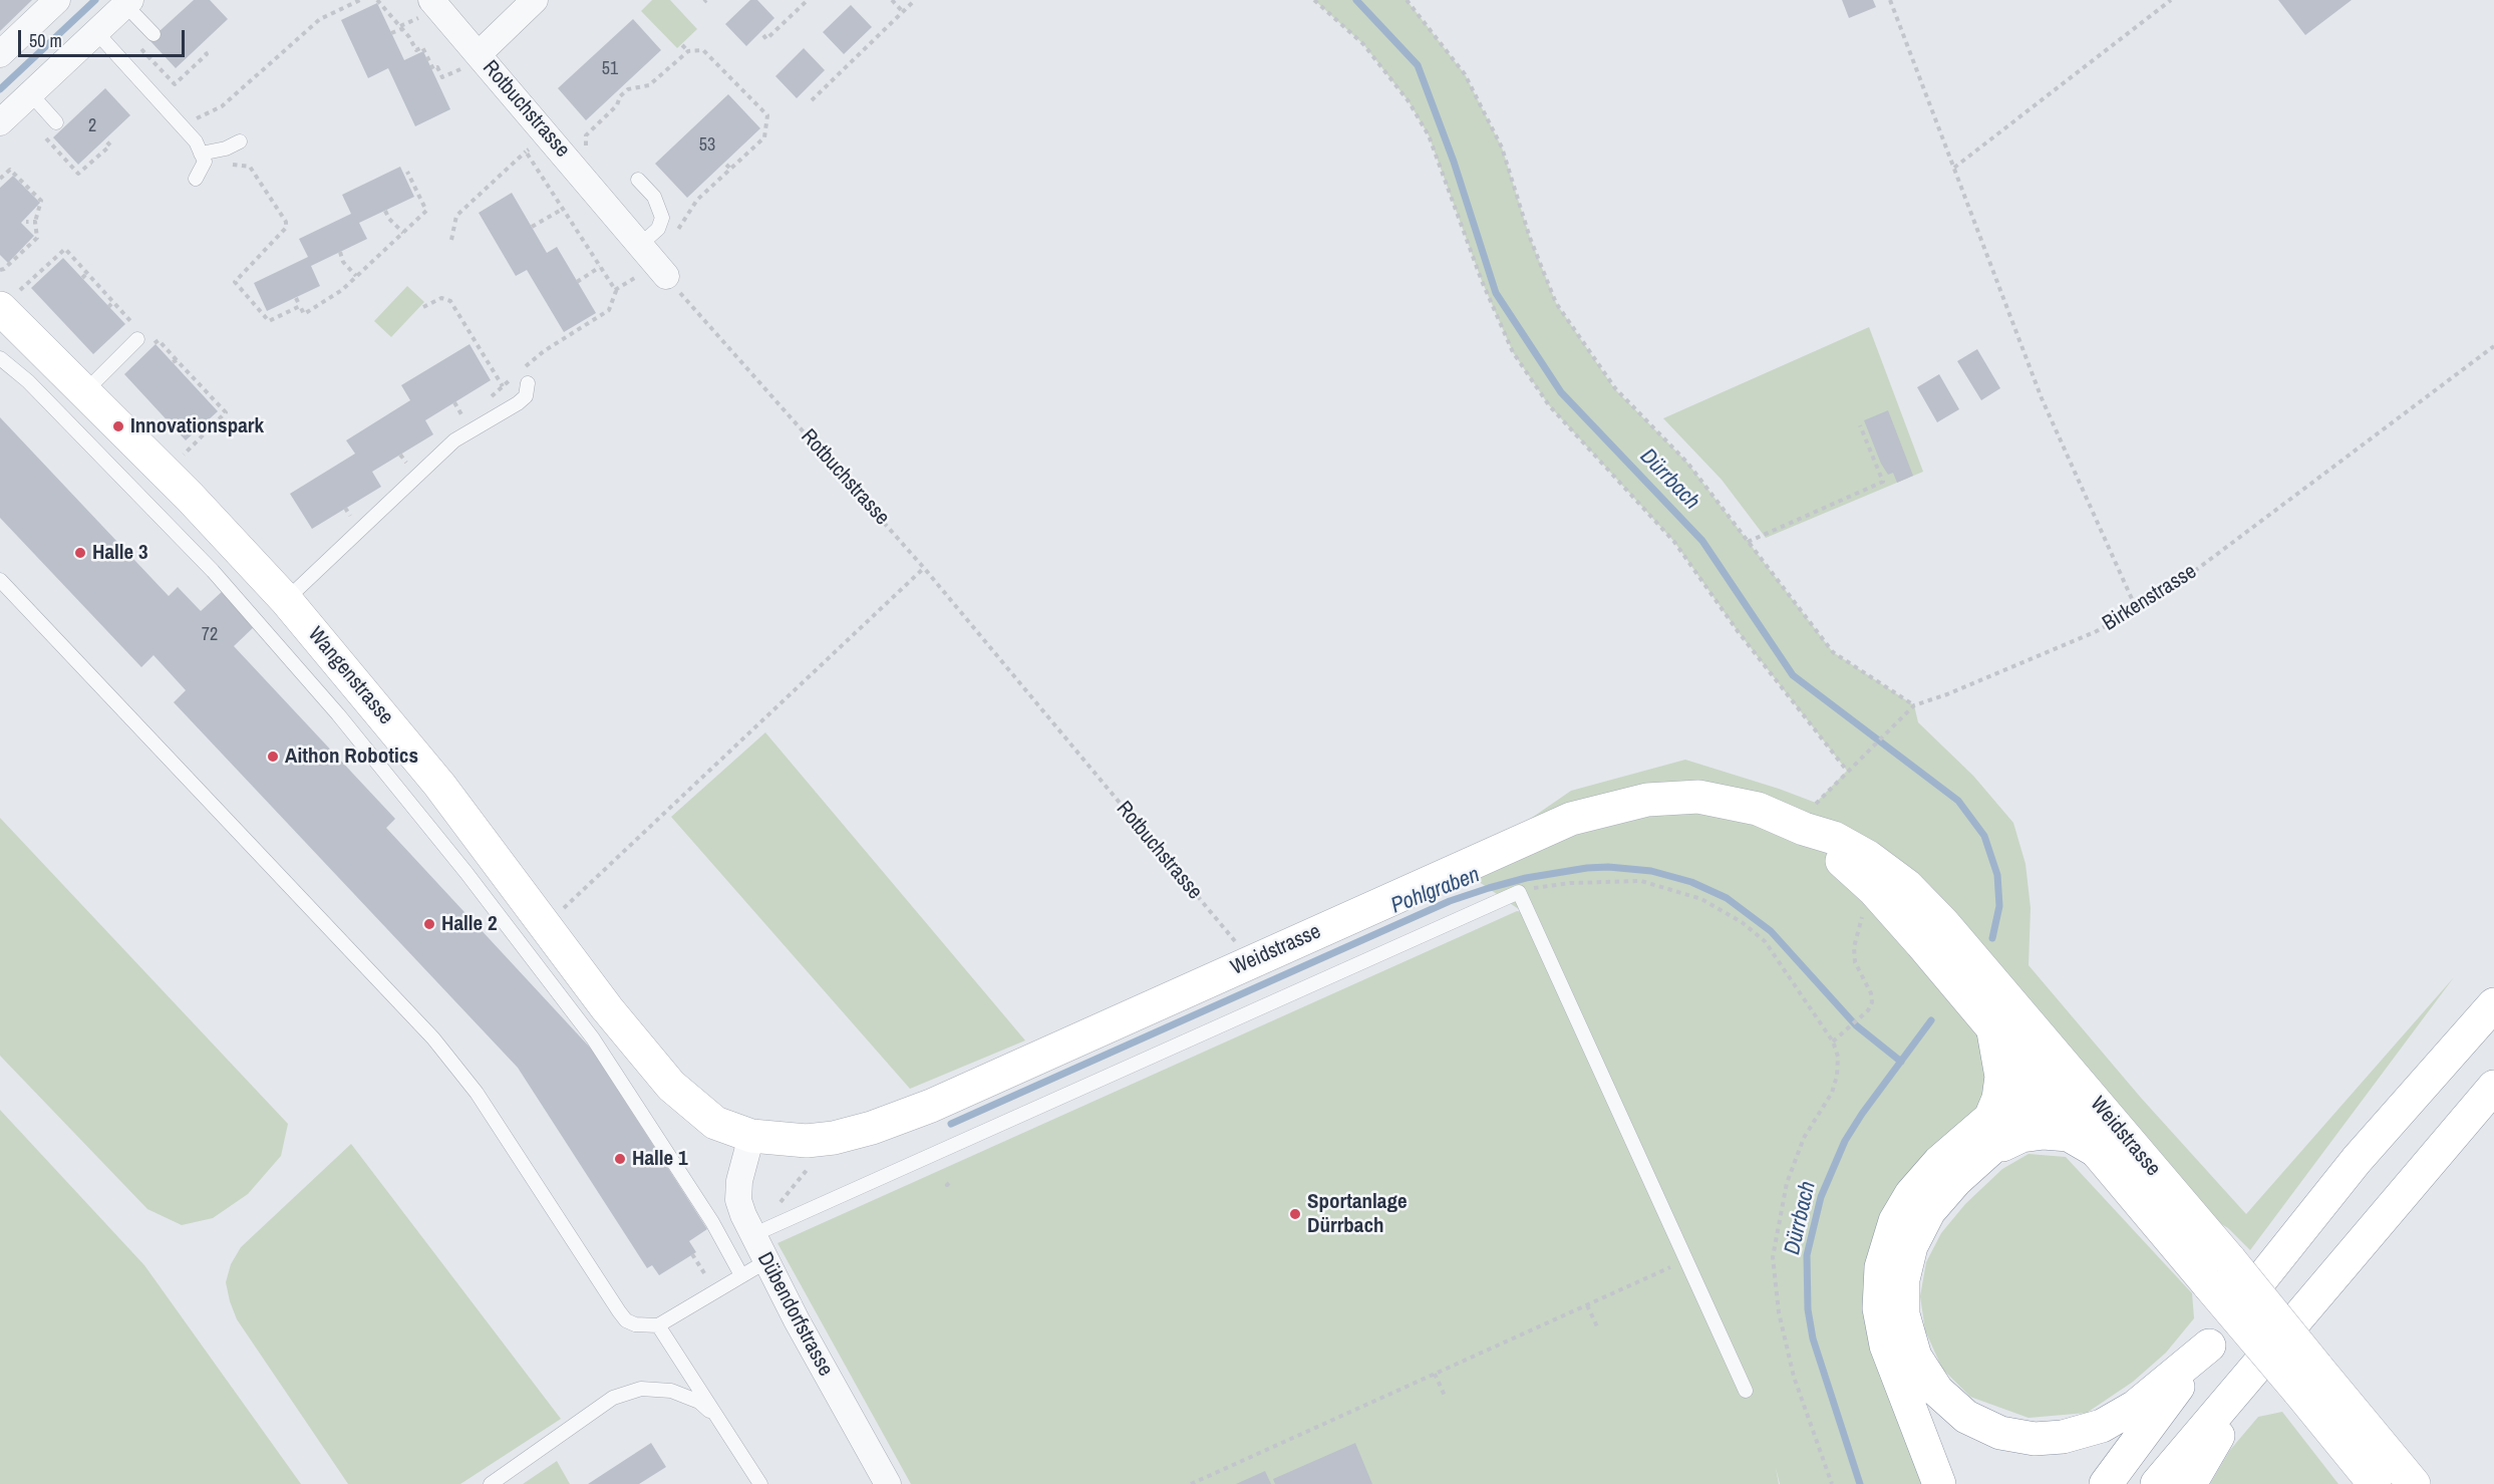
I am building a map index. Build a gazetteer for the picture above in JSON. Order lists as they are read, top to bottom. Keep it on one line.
{"streets":{"main road":["Wangenstrasse","Weidstrasse"],"street":["Rotbuchstrasse","Dübendorfstrasse"],"path":["Birkenstrasse"]},"crossings":[["Rotbuchstrasse","Weidstrasse"],["Birkenstrasse","Weidstrasse"],["Wangenstrasse","Weidstrasse"],["Wangenstrasse","Dübendorfstrasse"],["Weidstrasse","Dübendorfstrasse"]],"water":["Dürrbach","Pohlgraben"],"places":["Innovationspark","Halle 3","Aithon Robotics","Halle 2","Halle 1","Sportanlage Dürrbach"],"house_numbers":["51","2","53","72"],"scale_bar":"50 m"}
